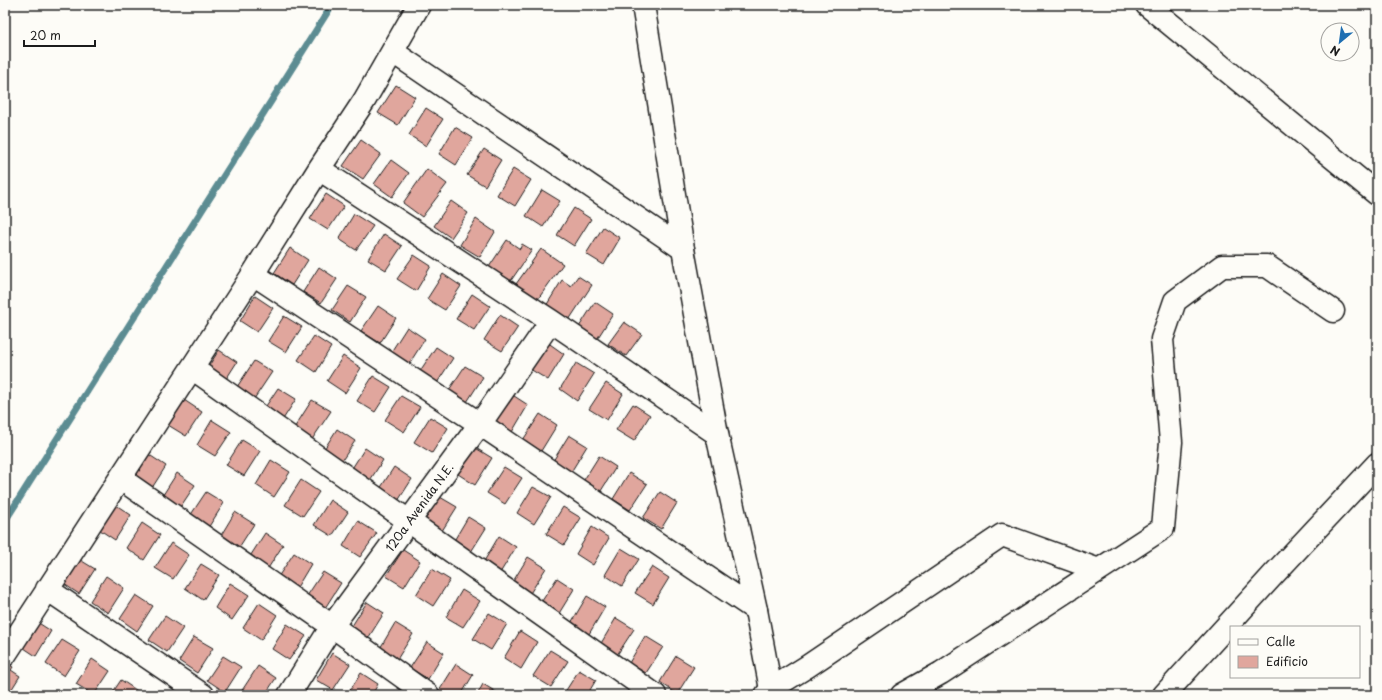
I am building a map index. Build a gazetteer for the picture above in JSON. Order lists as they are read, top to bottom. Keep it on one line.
{"streets":{"street":["120a Avenida N.E."]},"legend":["Calle","Edificio"],"scale_bar":"20 m","north":"bottom left"}
